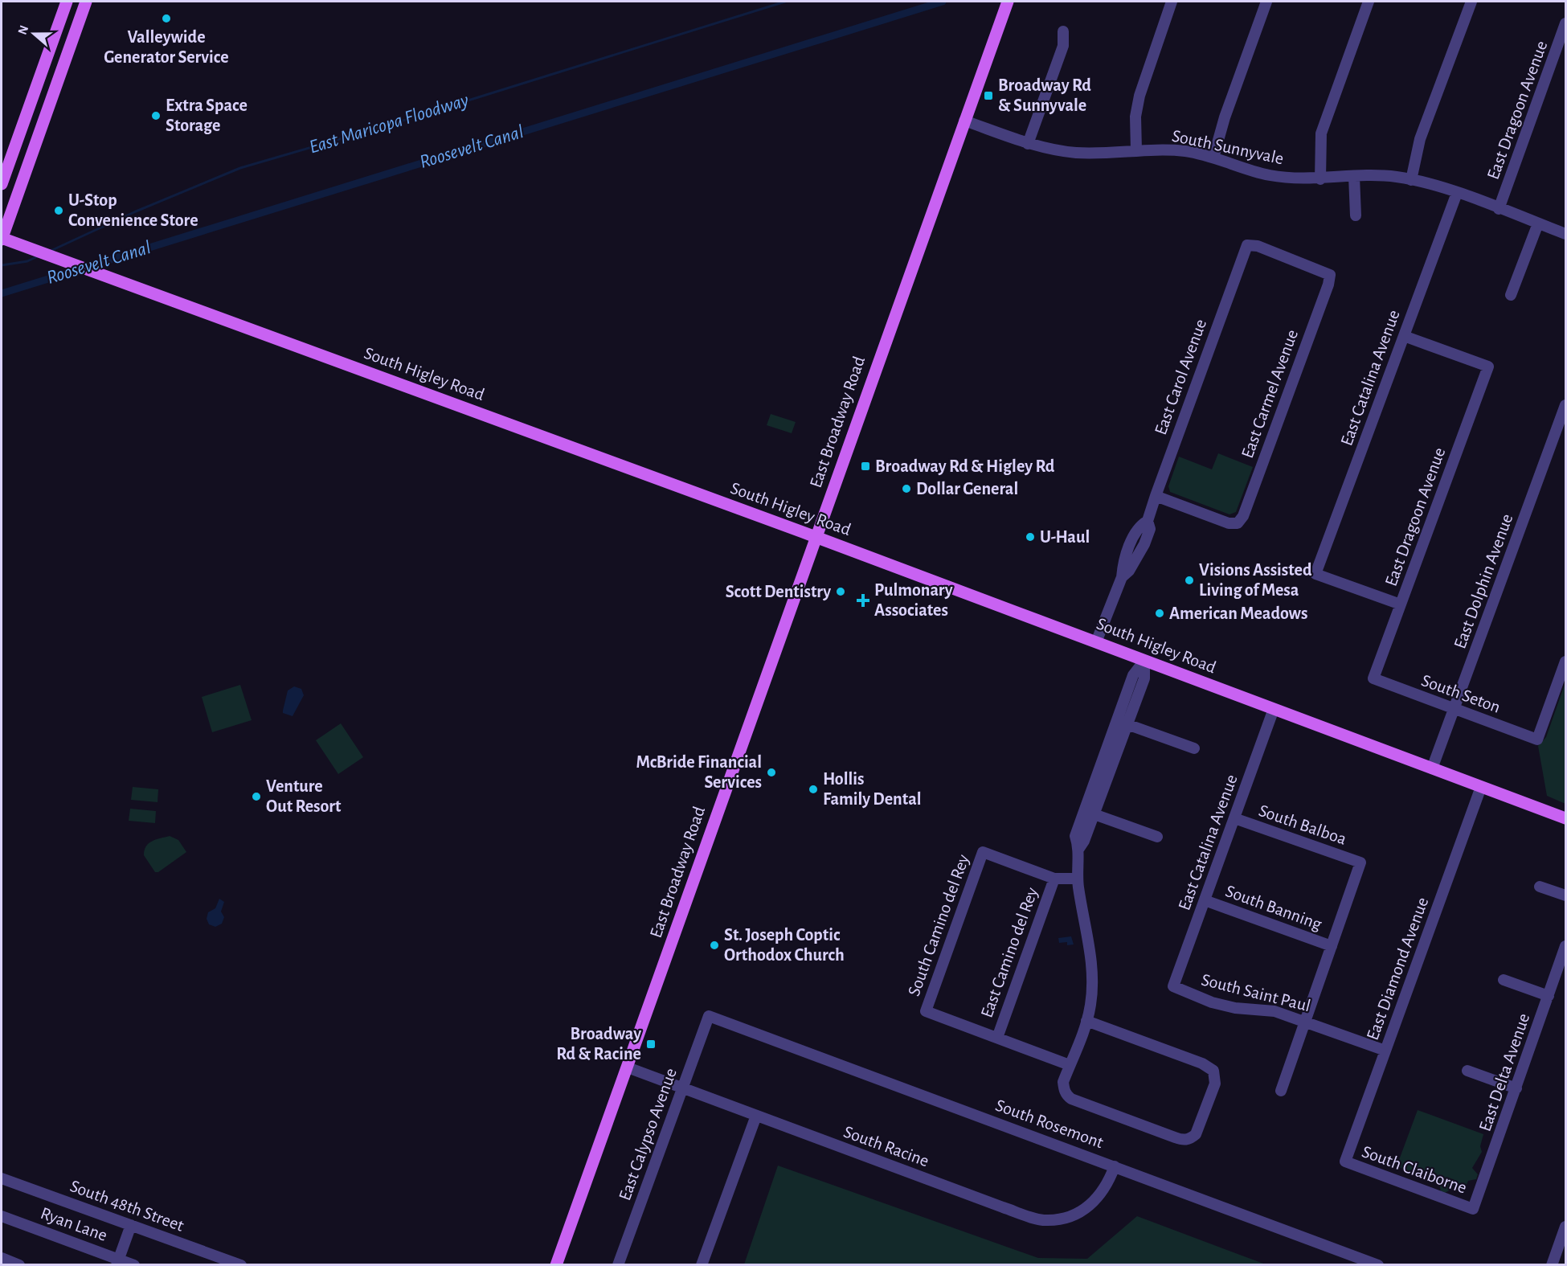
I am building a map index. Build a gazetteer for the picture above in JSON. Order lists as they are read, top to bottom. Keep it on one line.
{"streets":{"main road":["South Higley Road","East Broadway Road"],"street":["East Dragoon Avenue","South Sunnyvale","East Carol Avenue","East Catalina Avenue","East Carmel Avenue","East Dolphin Avenue","South Seton","South Balboa","South Banning","South Camino del Rey","East Camino del Rey","East Diamond Avenue","South Saint Paul","East Delta Avenue","South Rosemont","East Calypso Avenue","South Racine","South Claiborne","South 48th Street","Ryan Lane"]},"crossings":[["East Dragoon Avenue","South Sunnyvale"],["East Dragoon Avenue","East Catalina Avenue"],["East Dragoon Avenue","South Seton"],["South Sunnyvale","East Catalina Avenue"],["South Sunnyvale","East Broadway Road"],["South Higley Road","East Carol Avenue"],["South Higley Road","East Catalina Avenue"],["South Higley Road","East Broadway Road"],["South Higley Road","East Dolphin Avenue"],["South Higley Road","East Diamond Avenue"],["East Carol Avenue","East Carmel Avenue"],["East Catalina Avenue","South Balboa"],["East Catalina Avenue","South Banning"],["East Catalina Avenue","South Saint Paul"],["East Broadway Road","South Racine"],["East Dolphin Avenue","South Seton"],["South Balboa","South Banning"],["South Camino del Rey","East Camino del Rey"],["East Diamond Avenue","South Saint Paul"],["East Diamond Avenue","South Claiborne"],["East Delta Avenue","South Claiborne"],["South Rosemont","East Calypso Avenue"],["South Rosemont","South Racine"],["East Calypso Avenue","South Racine"]],"water":["East Maricopa Floodway","Roosevelt Canal"],"places":{"other":["Valleywide Generator Service","Extra Space Storage","U-Stop Convenience Store","Dollar General","U-Haul","Visions Assisted Living of Mesa","Scott Dentistry","American Meadows","McBride Financial Services","Hollis Family Dental","Venture Out Resort","St. Joseph Coptic Orthodox Church"],"transit":["Broadway Rd & Sunnyvale","Broadway Rd & Higley Rd","Broadway Rd & Racine"],"health":["Pulmonary Associates"]},"north":"left"}
